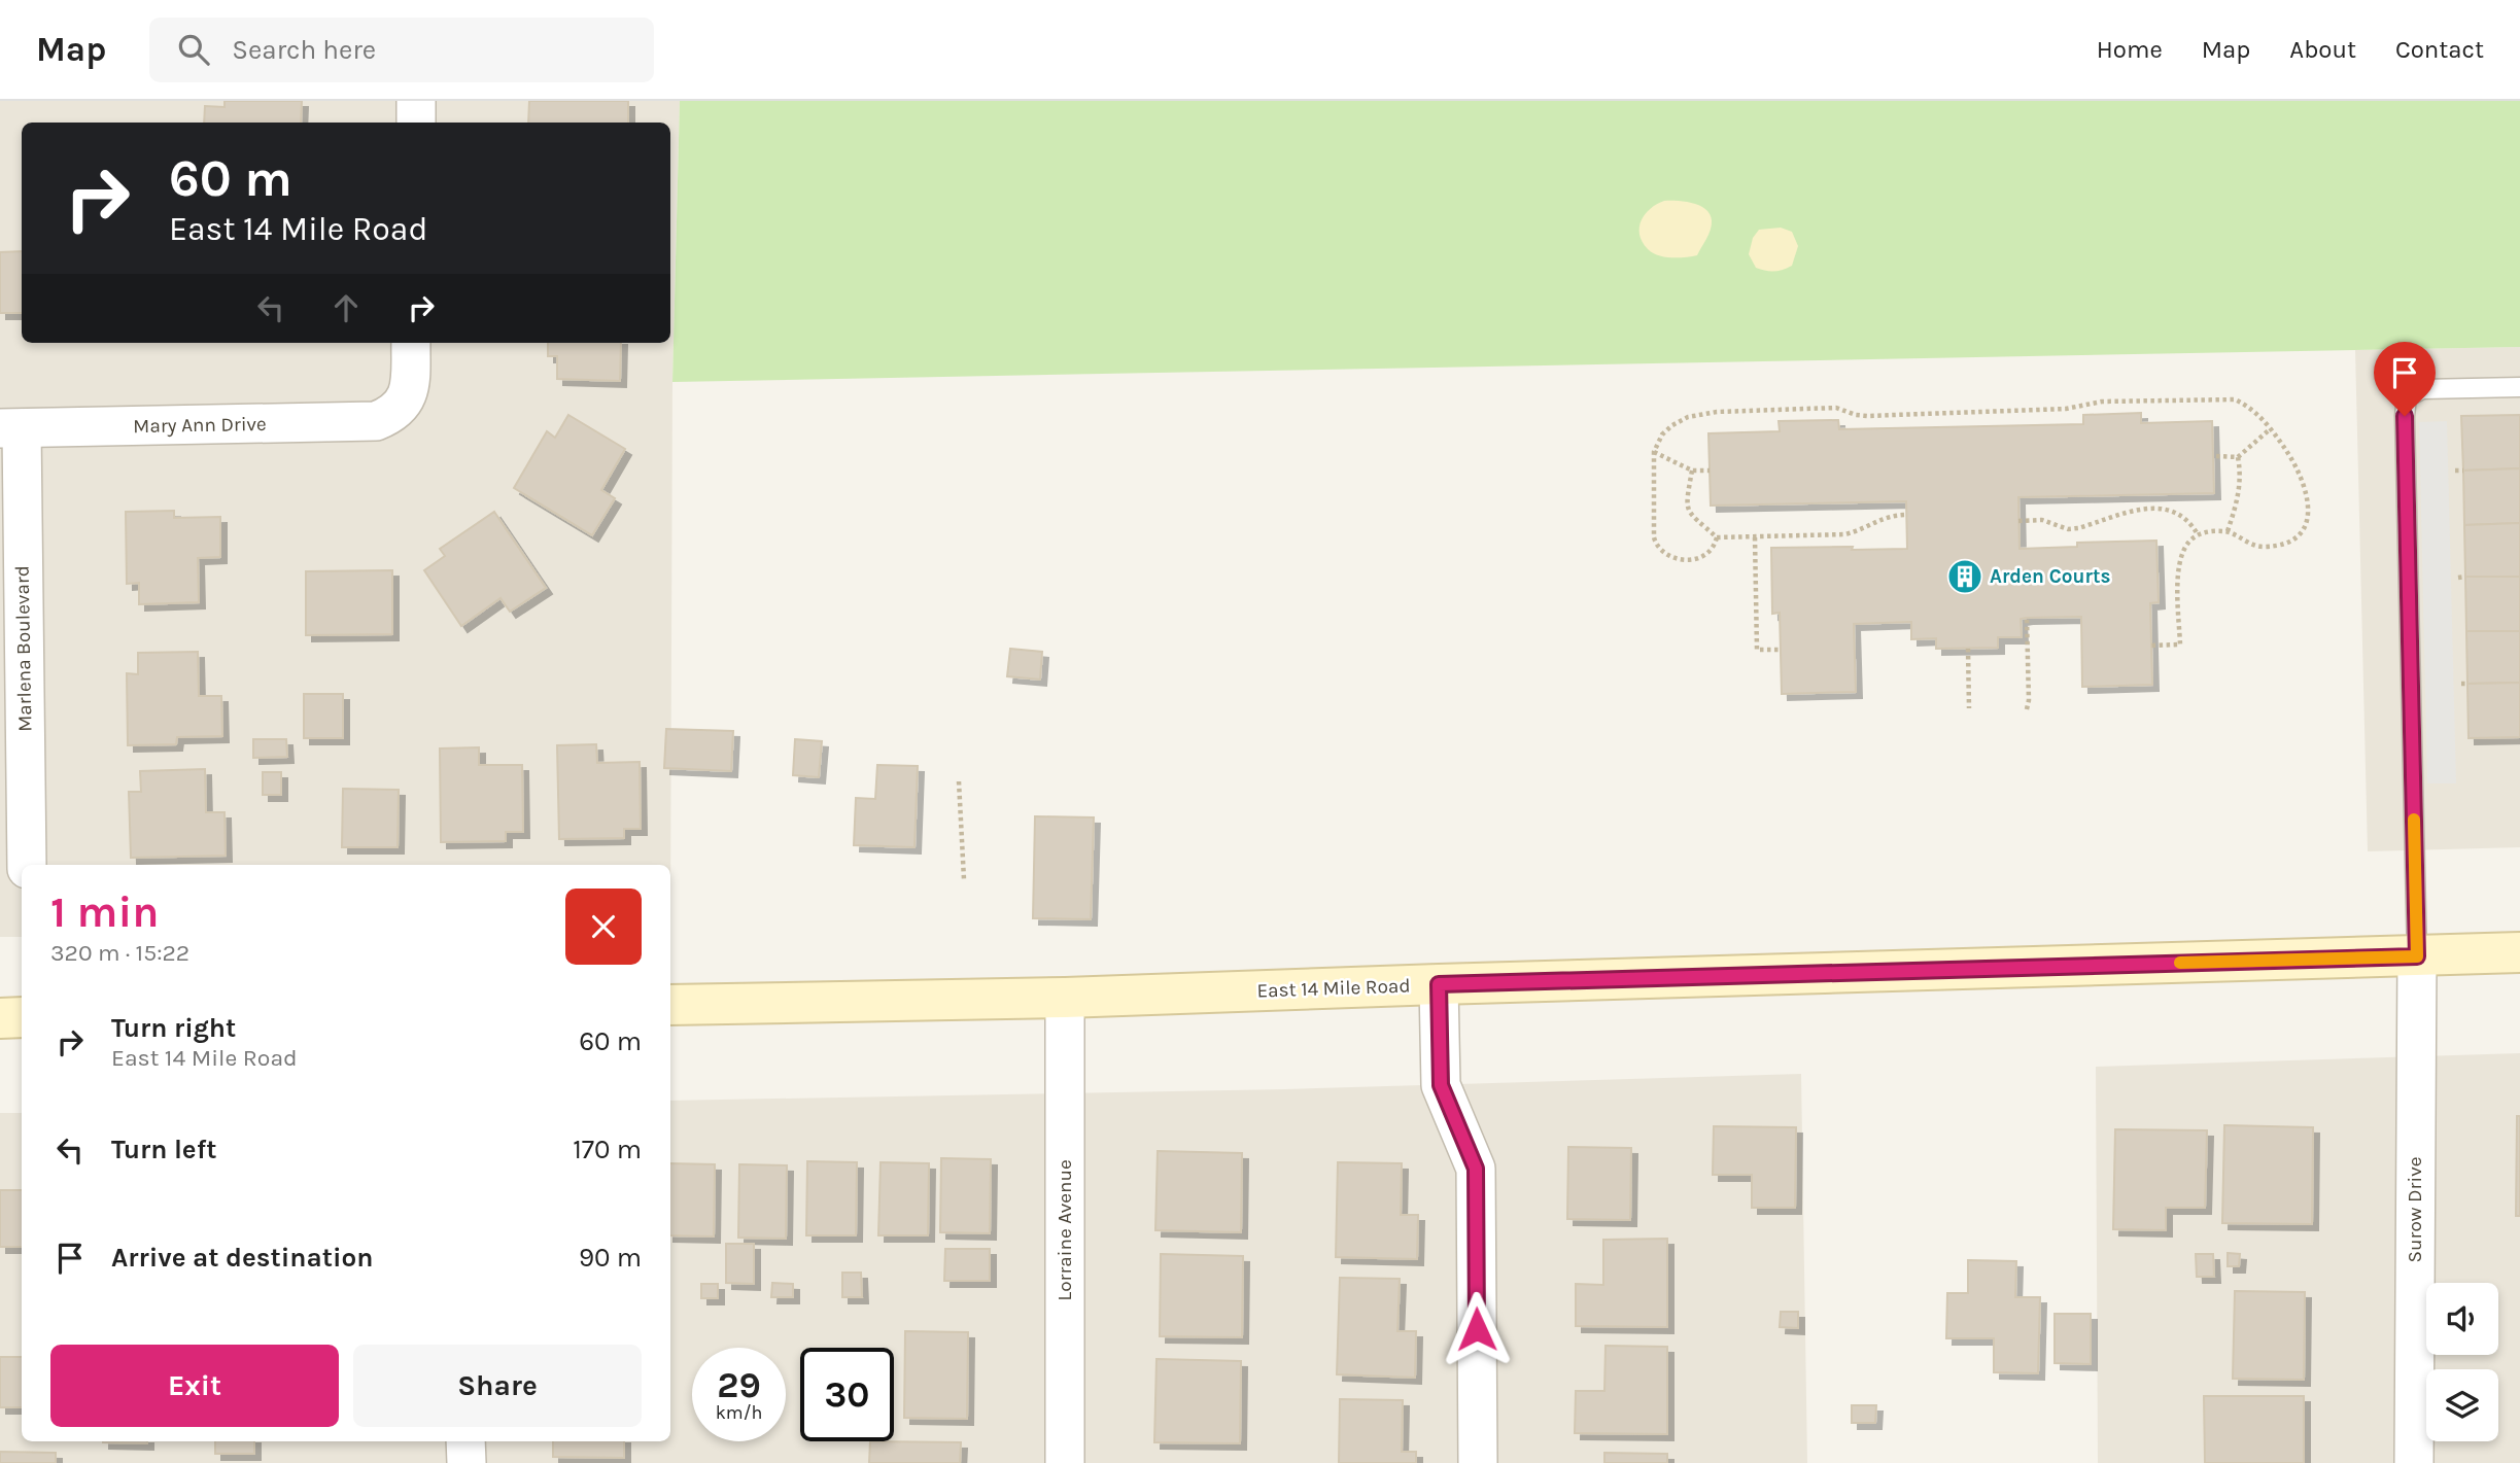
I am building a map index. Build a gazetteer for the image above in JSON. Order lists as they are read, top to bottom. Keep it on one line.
{"streets":{"main road":["East 14 Mile Road"],"street":["Mary Ann Drive","Marlena Boulevard","Surow Drive","Lorraine Avenue"]},"crossings":[["Mary Ann Drive","Marlena Boulevard"],["East 14 Mile Road","Surow Drive"],["East 14 Mile Road","Lorraine Avenue"]],"places":{"building":["Arden Courts"]},"page":{"header":"Map","search":"Search here","nav":["Home","Map","About","Contact"],"turn":["60 m","East 14 Mile Road"],"heading":["1 min","320 m · 15:22"],"list":[{"name":"Turn right","note":"East 14 Mile Road","value":"60 m"},{"name":"Turn left","value":"170 m"},{"name":"Arrive at destination","value":"90 m"}],"buttons":["Exit","Share"],"speed":"29 km/h","limit":"30"}}
